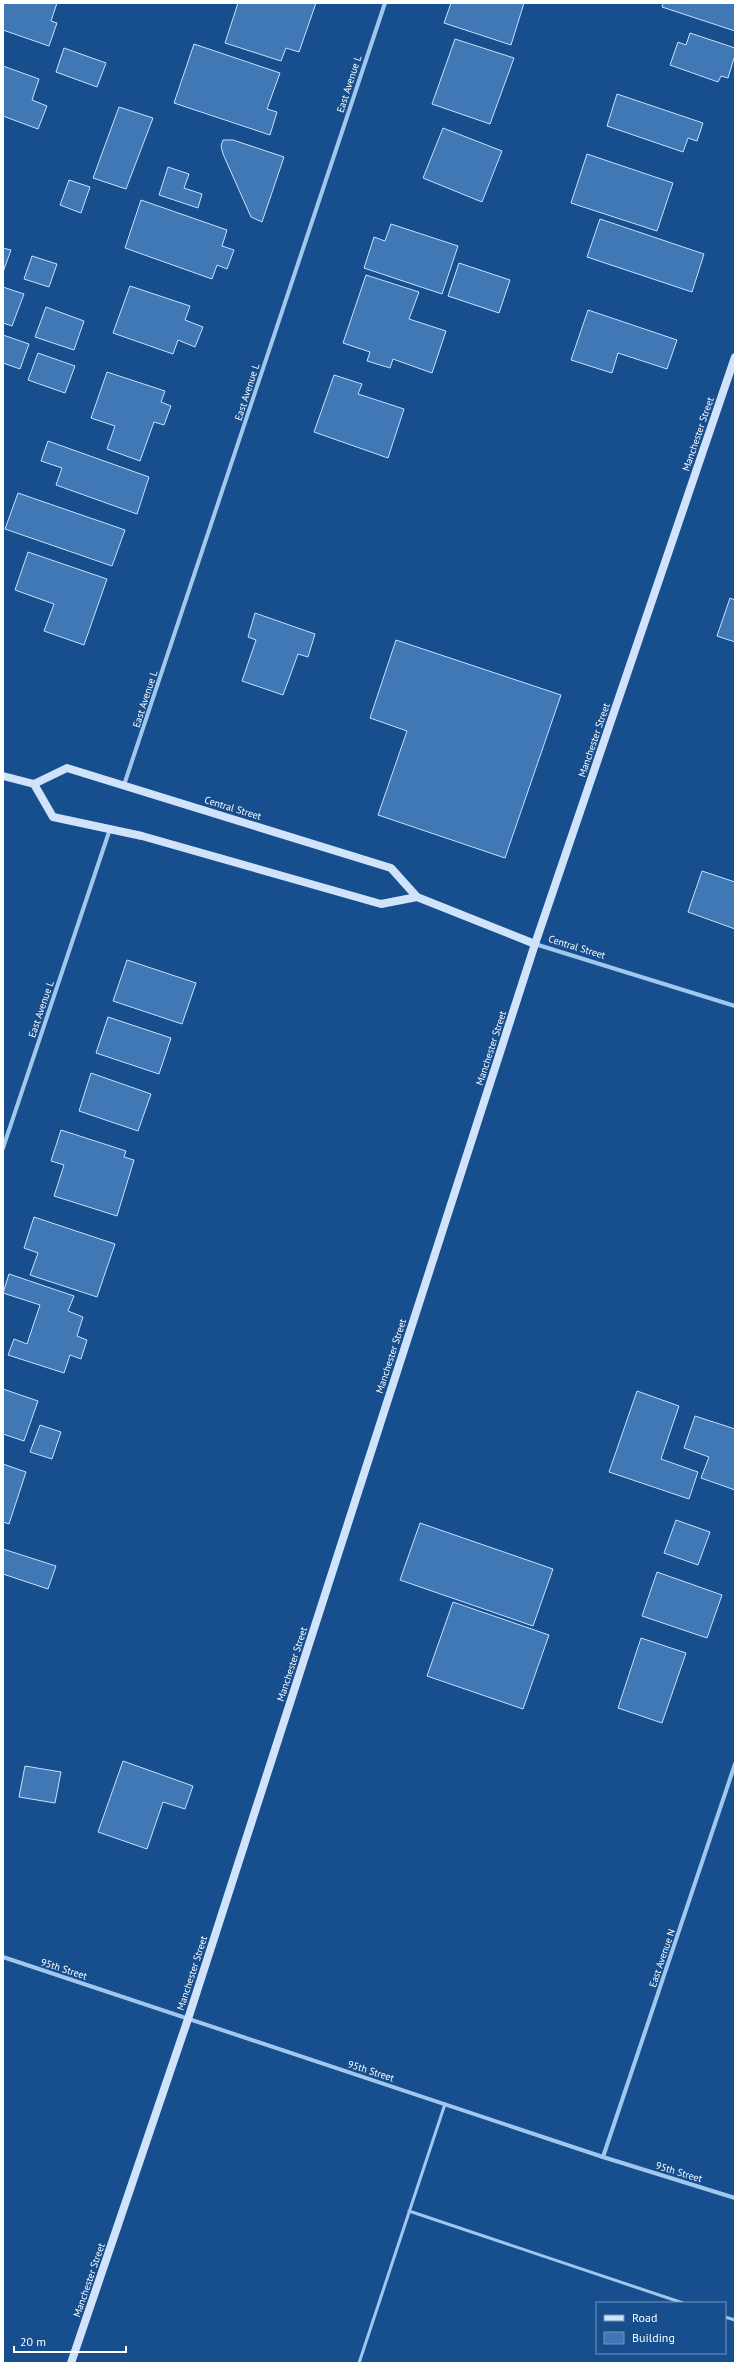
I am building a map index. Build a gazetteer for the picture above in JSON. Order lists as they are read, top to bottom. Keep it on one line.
{"streets":{"main road":["Manchester Street","Central Street"],"street":["East Avenue L","East Avenue N","95th Street"]},"crossings":[["East Avenue L","Central Street"],["Manchester Street","Central Street"],["Manchester Street","95th Street"],["East Avenue N","95th Street"]],"legend":["Road","Building"],"scale_bar":"20 m"}
